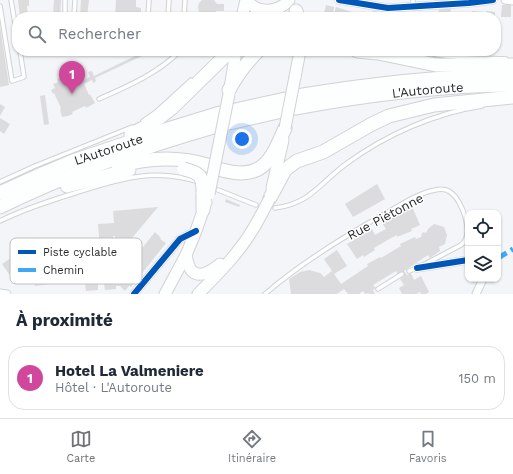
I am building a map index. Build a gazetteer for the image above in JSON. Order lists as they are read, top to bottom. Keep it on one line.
{"streets":{"highway":["L'Autoroute"],"lane":["Rue Piétonne"]},"legend":["Piste cyclable","Chemin"],"page":{"search":"Rechercher","pins":"1","heading":"À proximité","list":[{"mark":"1","name":"Hotel La Valmeniere","note":"Hôtel · L'Autoroute","value":"150 m"}],"nav":["Carte","Itinéraire","Favoris"]}}
